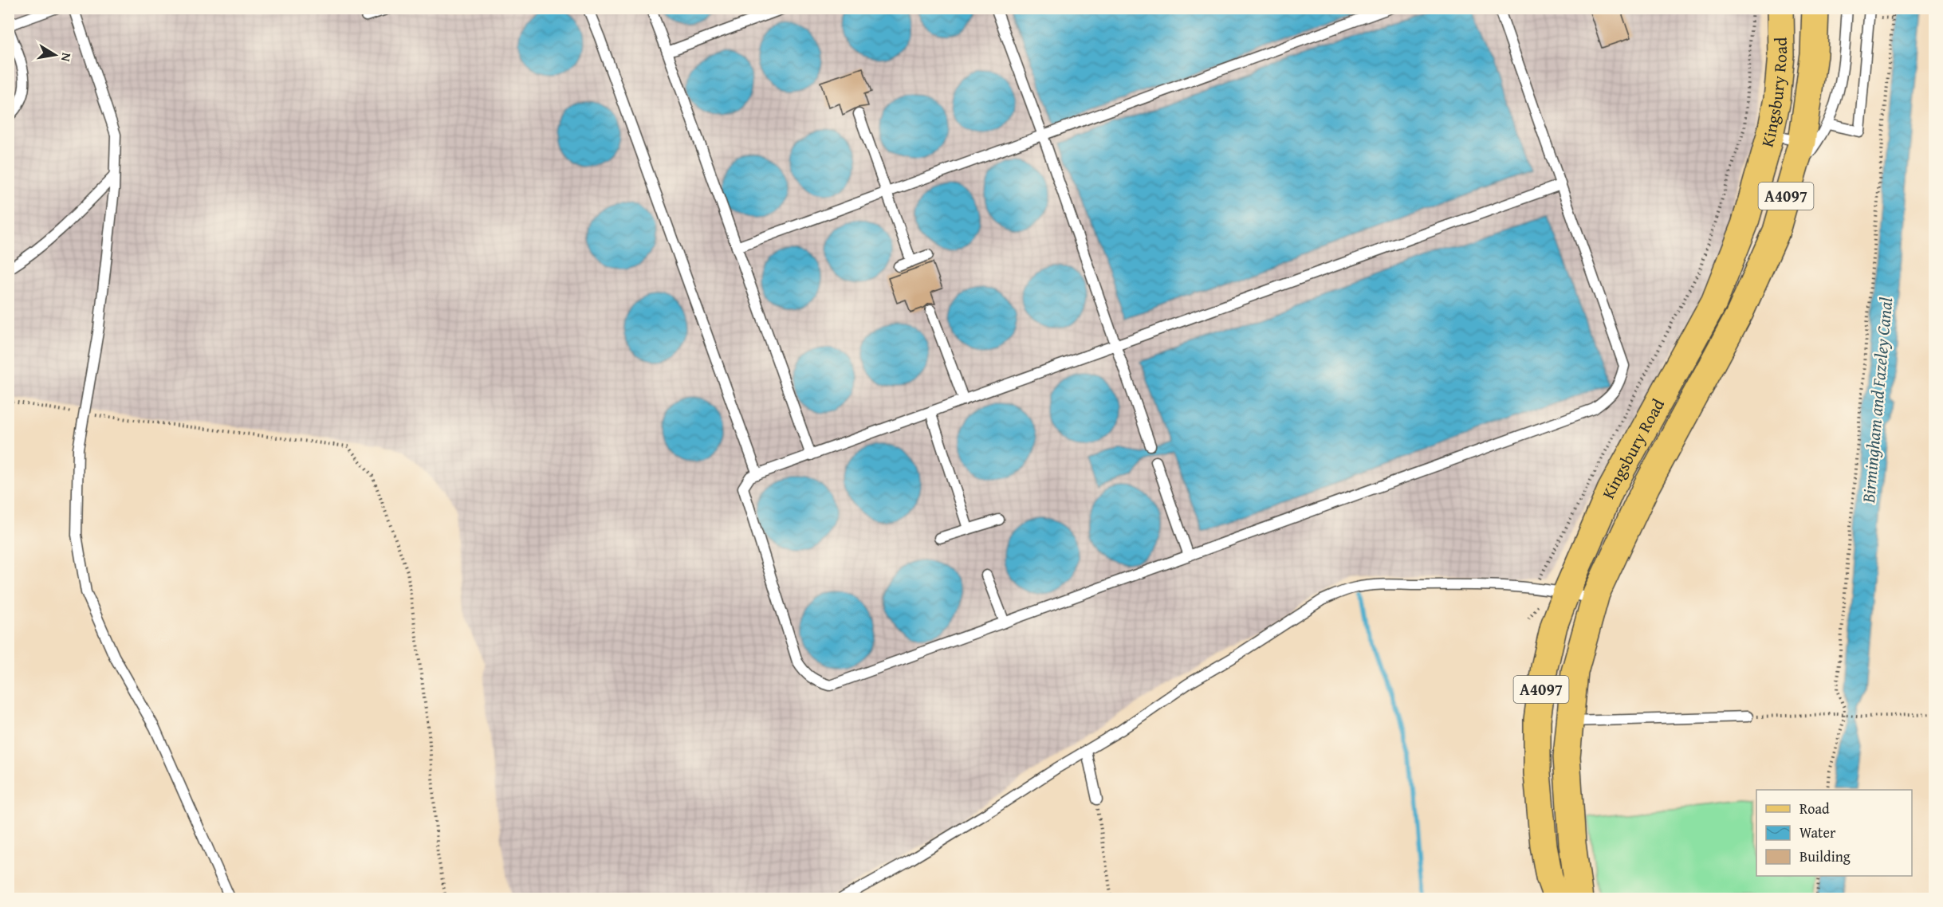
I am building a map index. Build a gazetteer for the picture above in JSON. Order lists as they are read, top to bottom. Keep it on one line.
{"streets":{"main road":["Kingsbury Road","A4097"]},"water":["Birmingham and Fazeley Canal"],"legend":["Road","Water","Building"],"north":"right"}
